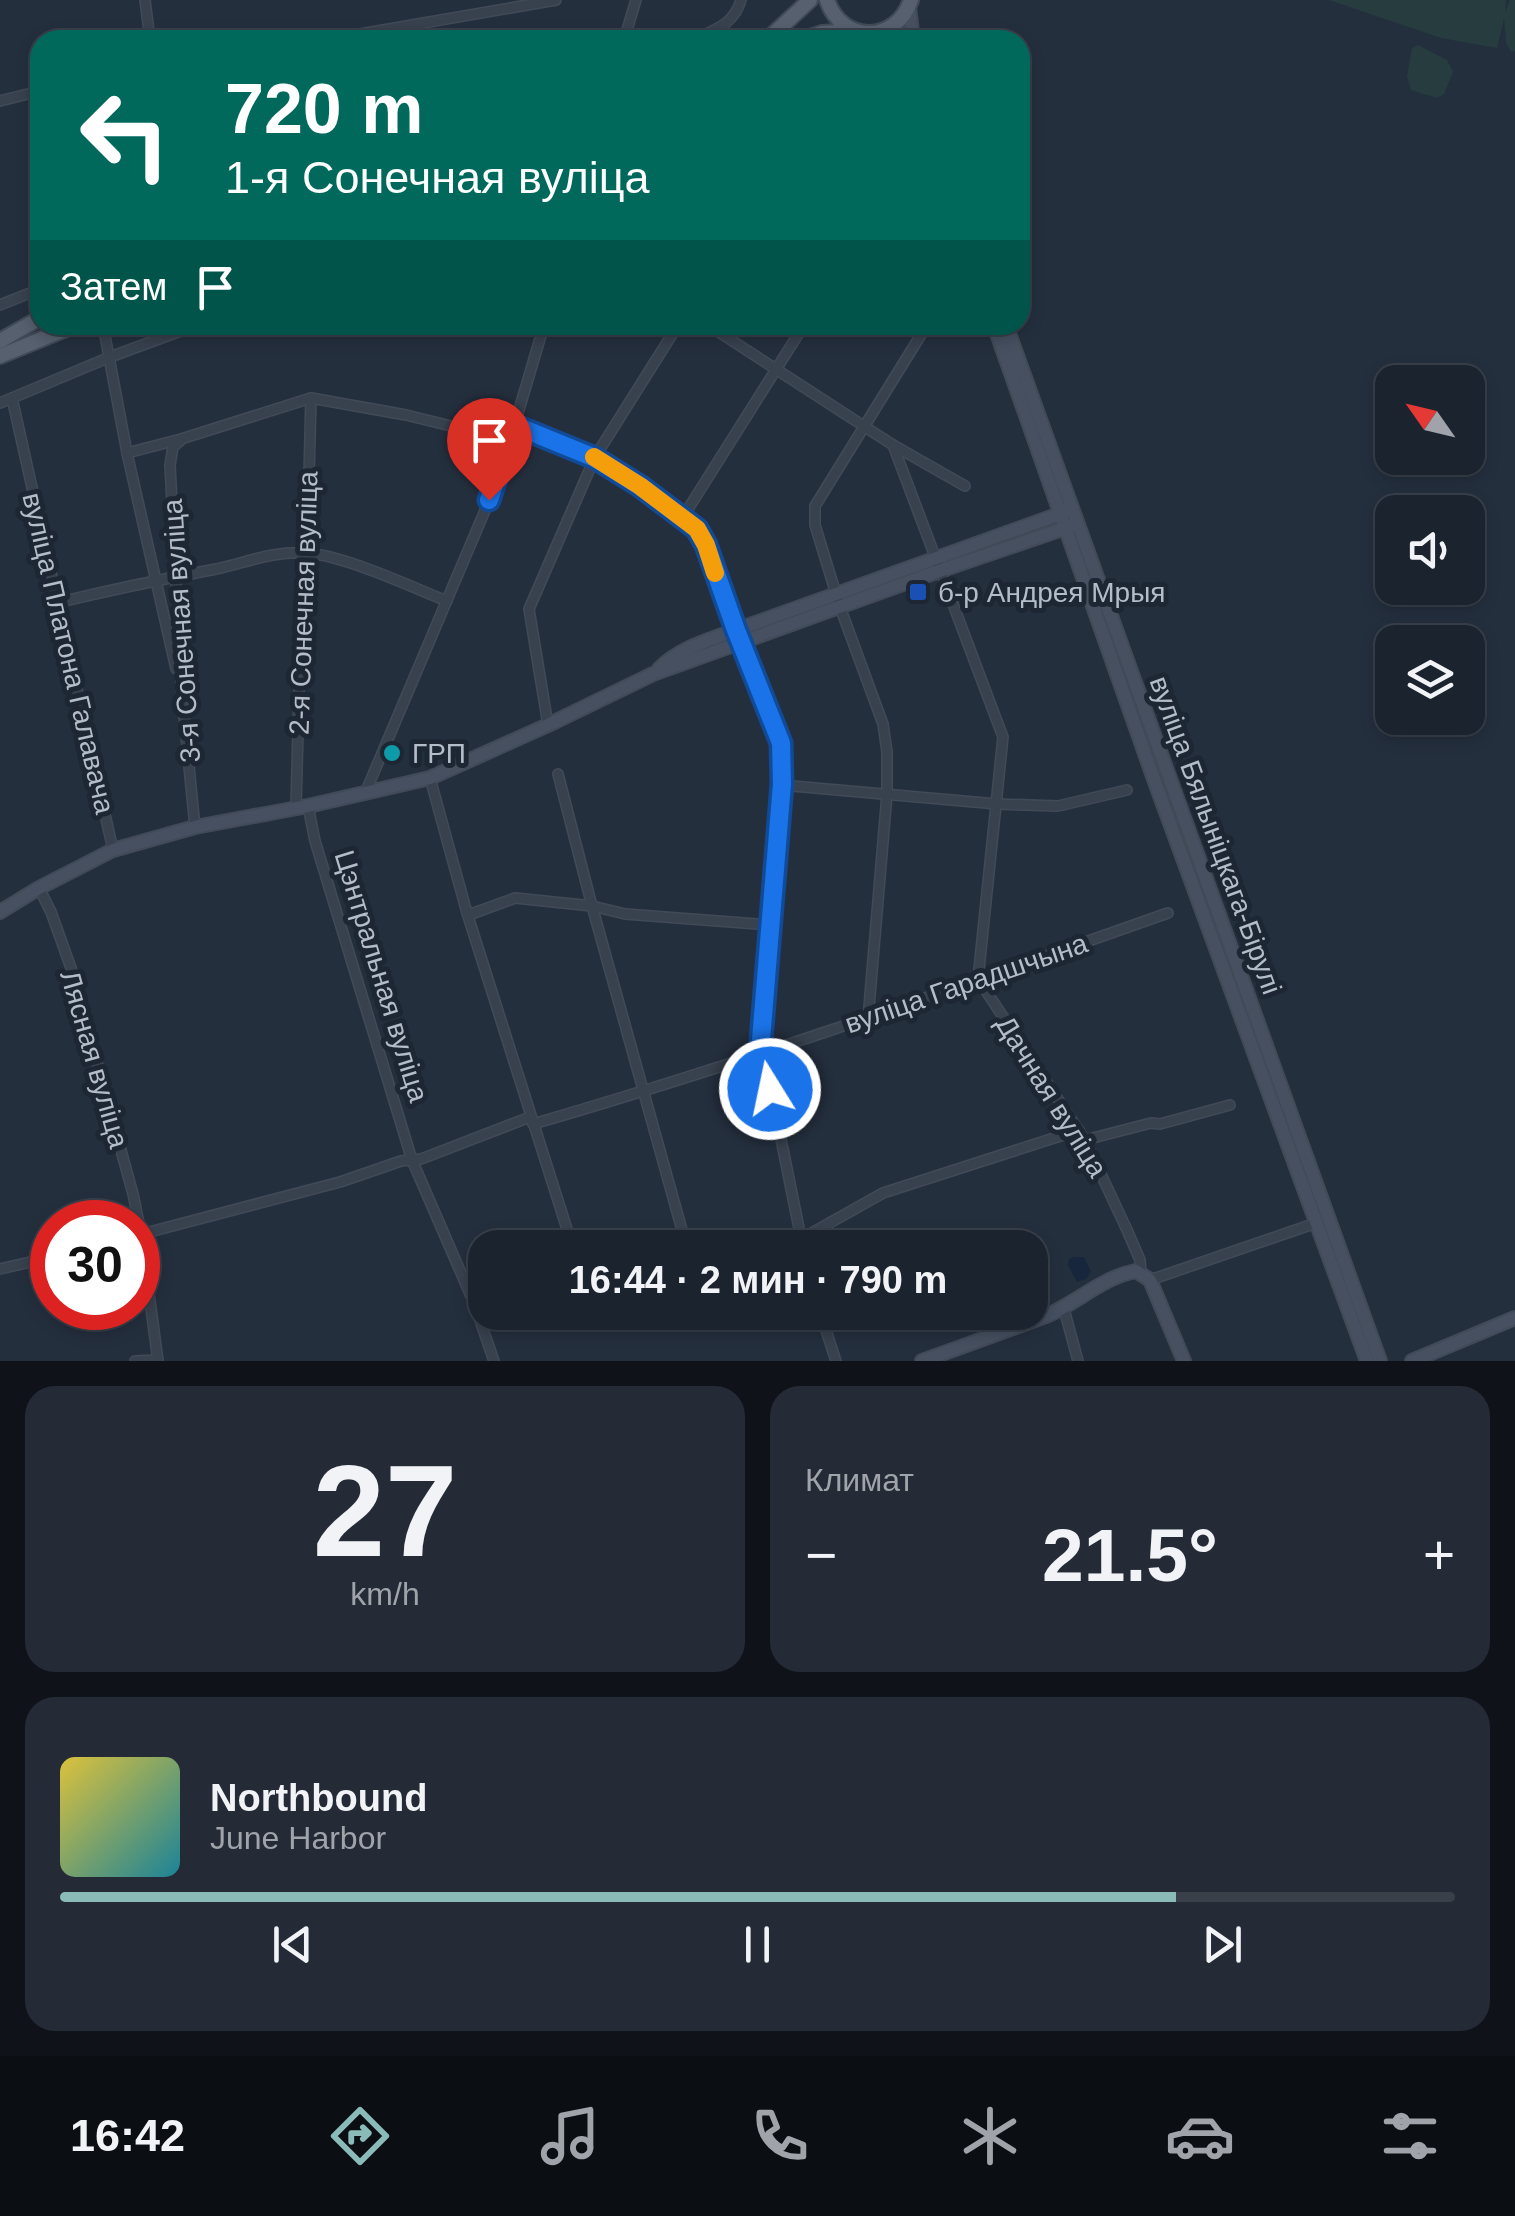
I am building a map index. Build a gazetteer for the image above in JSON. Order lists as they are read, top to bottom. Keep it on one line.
{"streets":{"main road":["вуліца Бялыніцкага-Бірулі"],"street":["2-я Сонечная вуліца","3-я Сонечная вуліца","вуліца Платона Галавача","Цэнтральная вуліца","вуліца Гарадшчына","Лясная вуліца","Дачная вуліца"]},"crossings":[["2-я Сонечная вуліца","Цэнтральная вуліца"],["вуліца Гарадшчына","Дачная вуліца"]],"places":{"transit":["б-р Андрея Мрыя"],"other":["ГРП"]},"north":"top left","page":{"turn":["720 m","1-я Сонечная вуліца"],"then":"Затем","limit":"30","trip":"16:44 · 2 мин · 790 m","tile":[["27","km/h"],"Климат"],"heat":["−","21.5°","+"],"song":["Northbound","June Harbor"],"tabs":"16:42"}}
